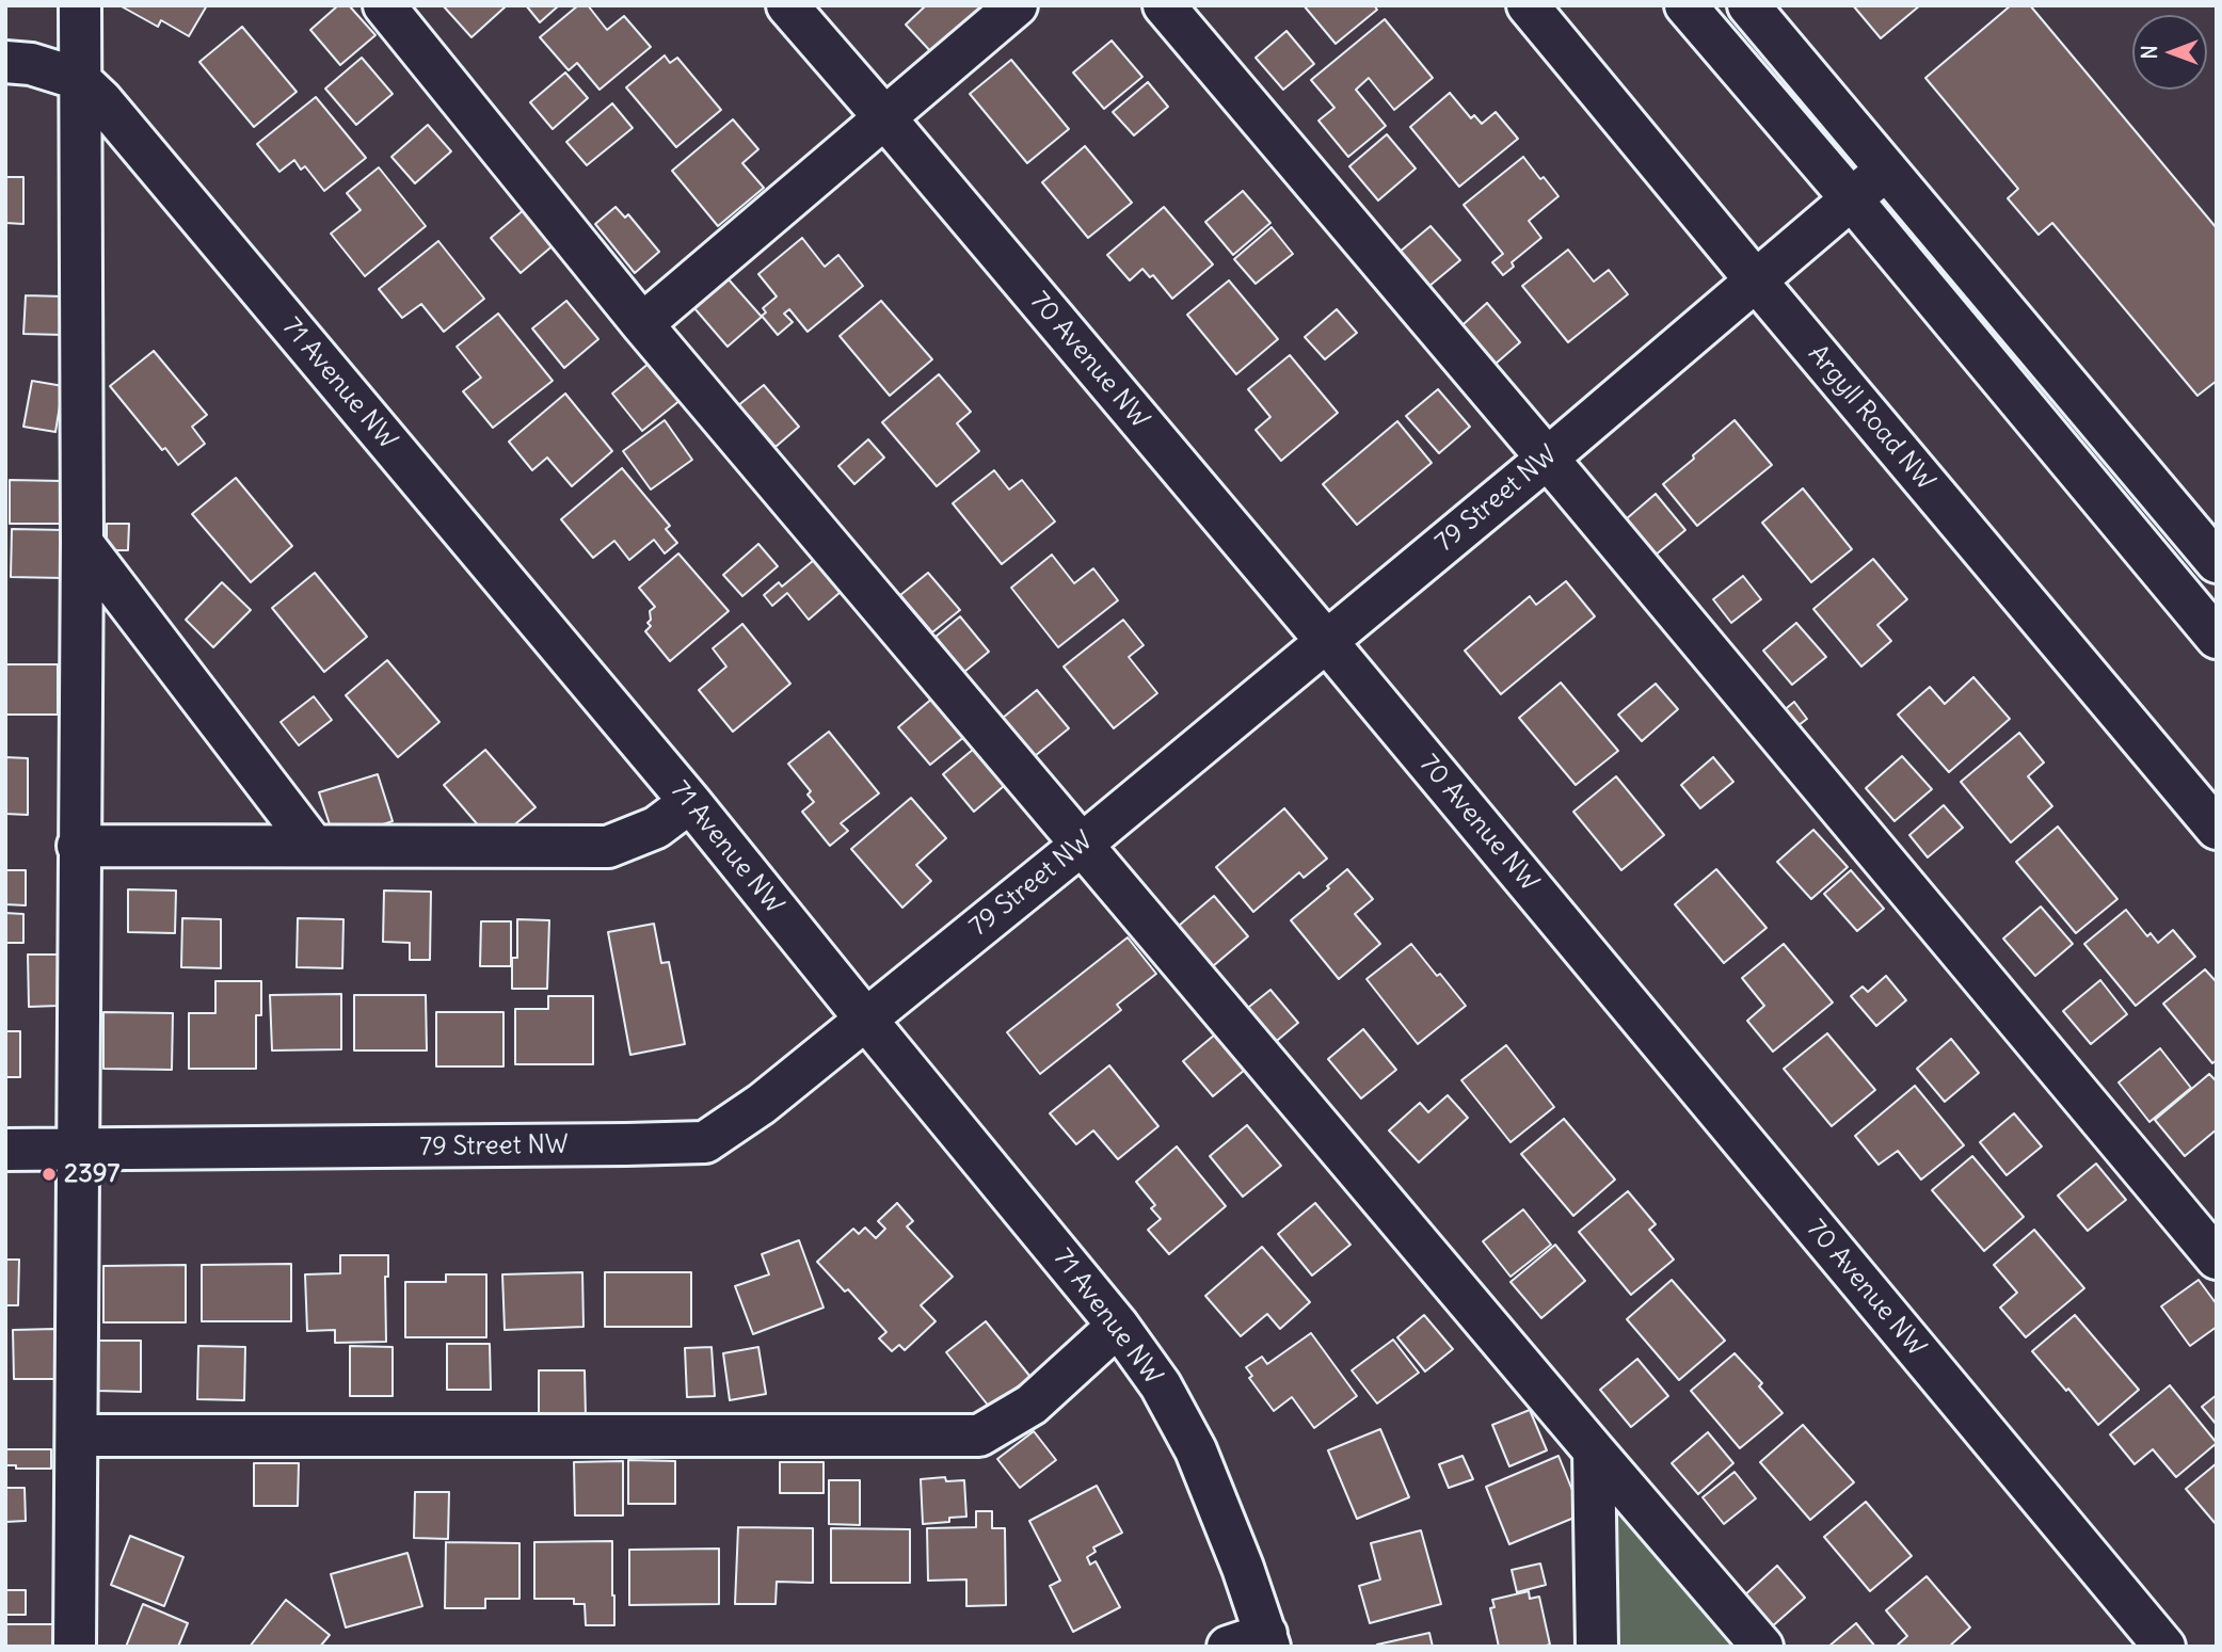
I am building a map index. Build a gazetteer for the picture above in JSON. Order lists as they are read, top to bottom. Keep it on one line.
{"streets":{"street":["70 Avenue NW","71 Avenue NW","Argyll Road NW","79 Street NW"]},"crossings":[["70 Avenue NW","79 Street NW"],["71 Avenue NW","79 Street NW"],["Argyll Road NW","79 Street NW"]],"places":["2397"],"north":"left"}
